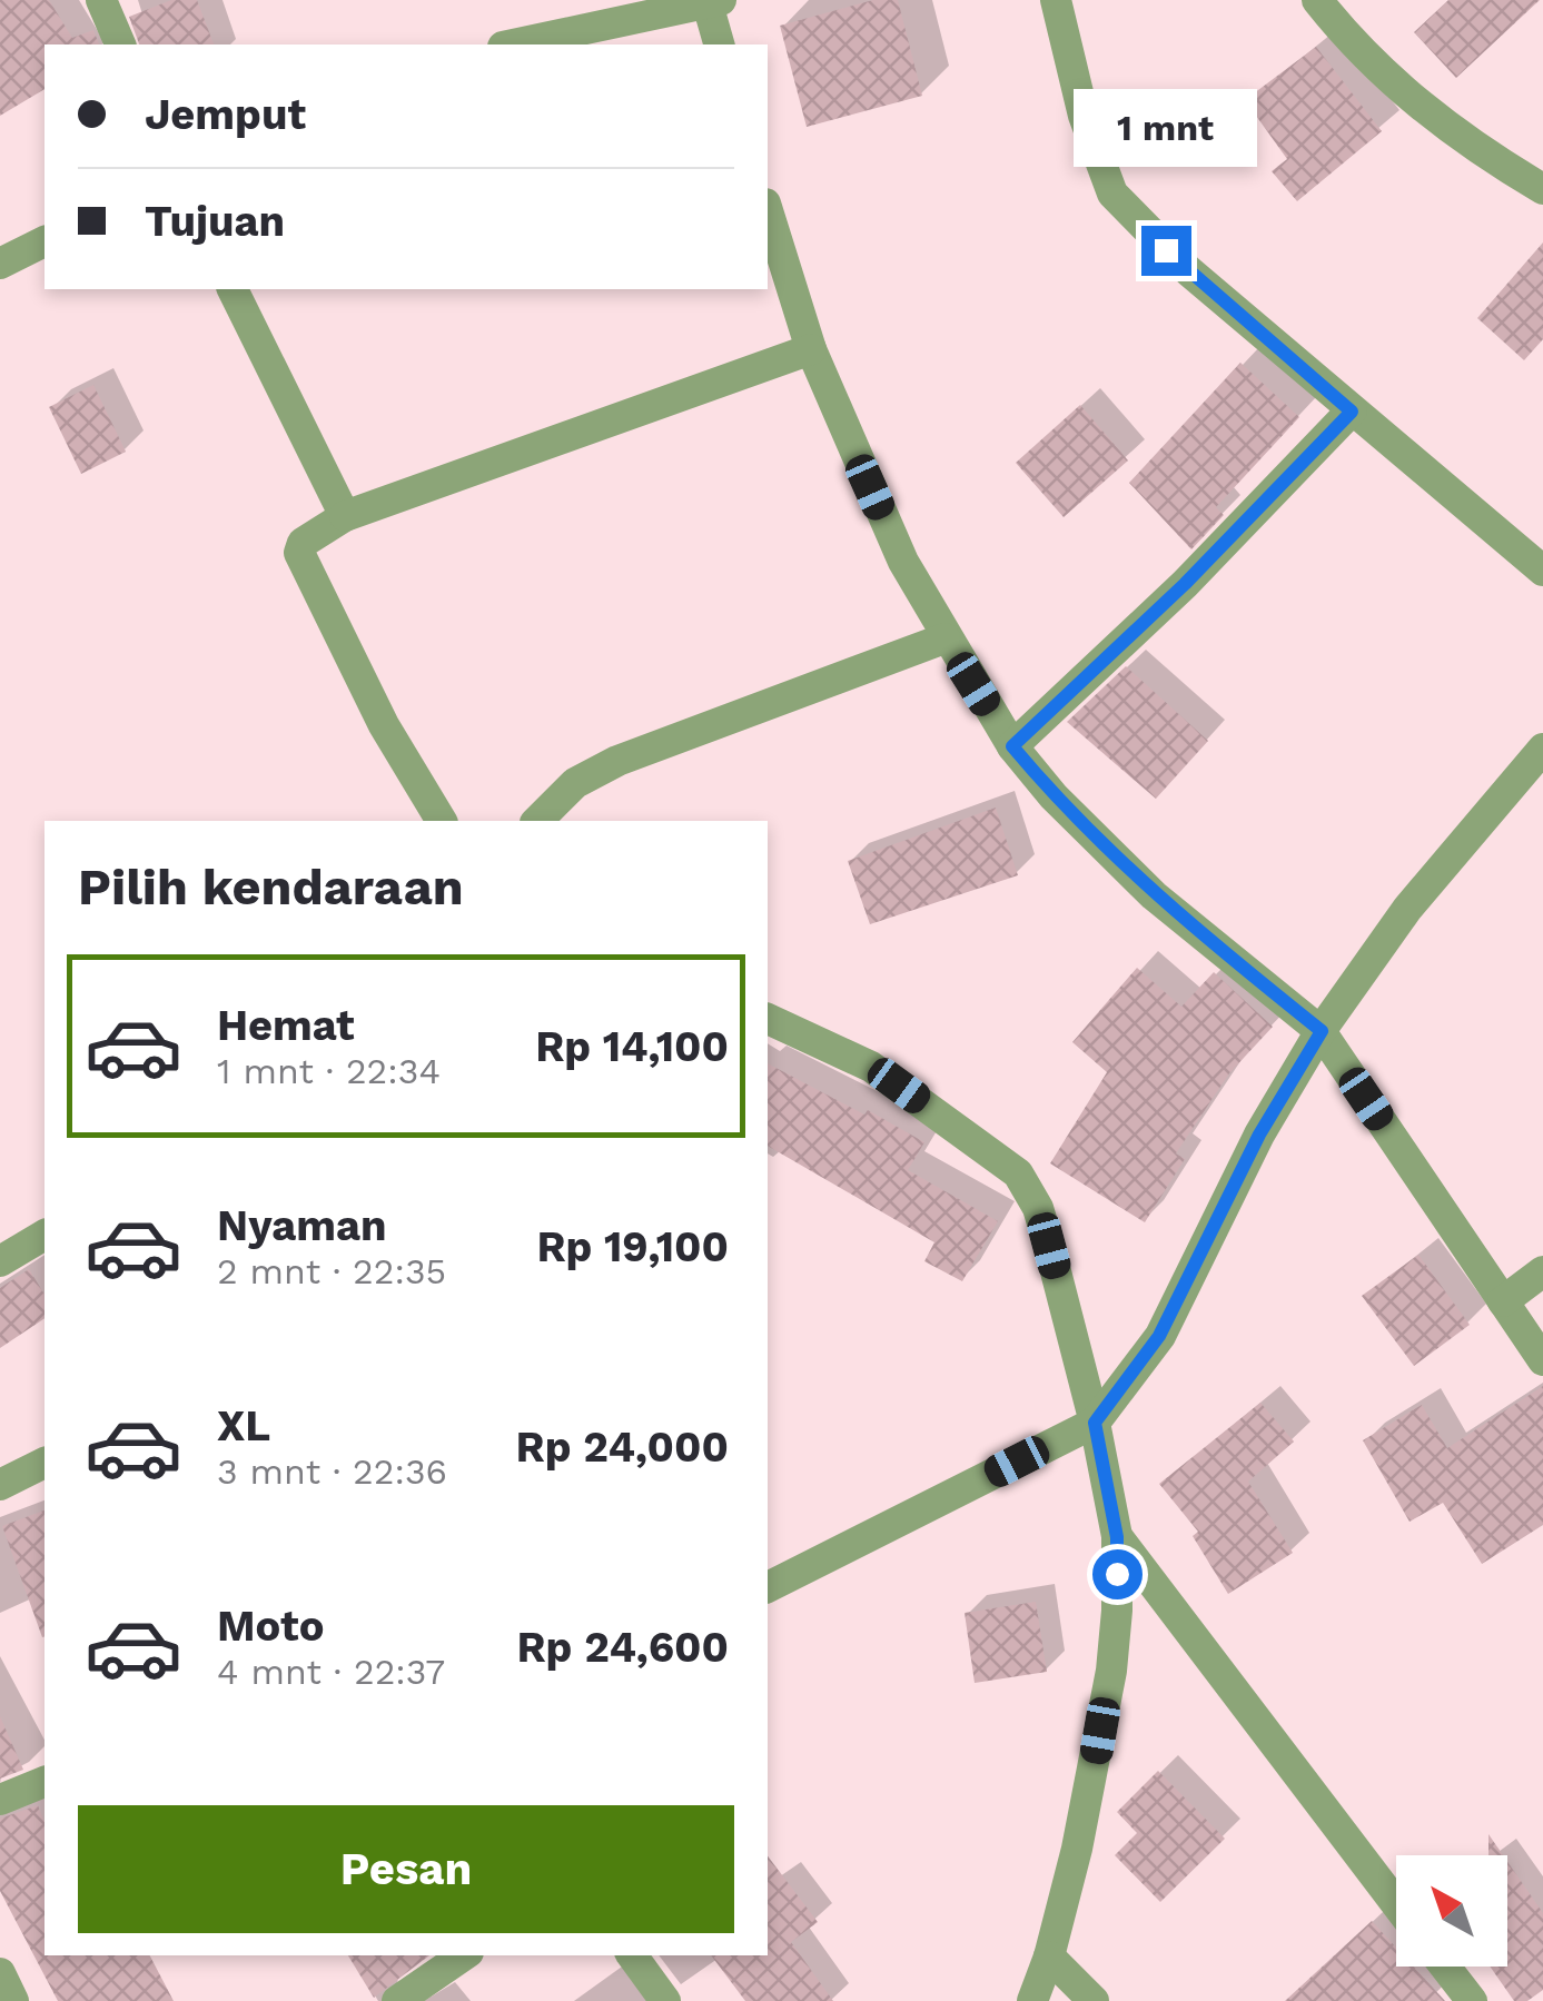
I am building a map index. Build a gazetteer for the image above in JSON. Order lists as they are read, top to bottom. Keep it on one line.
{"north":"top left","page":{"banner":["Jemput","Tujuan"],"bubble":"1 mnt","heading":"Pilih kendaraan","list":[{"name":"Hemat","note":"1 mnt · 22:34","value":"Rp 14,100"},{"name":"Nyaman","note":"2 mnt · 22:35","value":"Rp 19,100"},{"name":"XL","note":"3 mnt · 22:36","value":"Rp 24,000"},{"name":"Moto","note":"4 mnt · 22:37","value":"Rp 24,600"}],"buttons":"Pesan"}}
